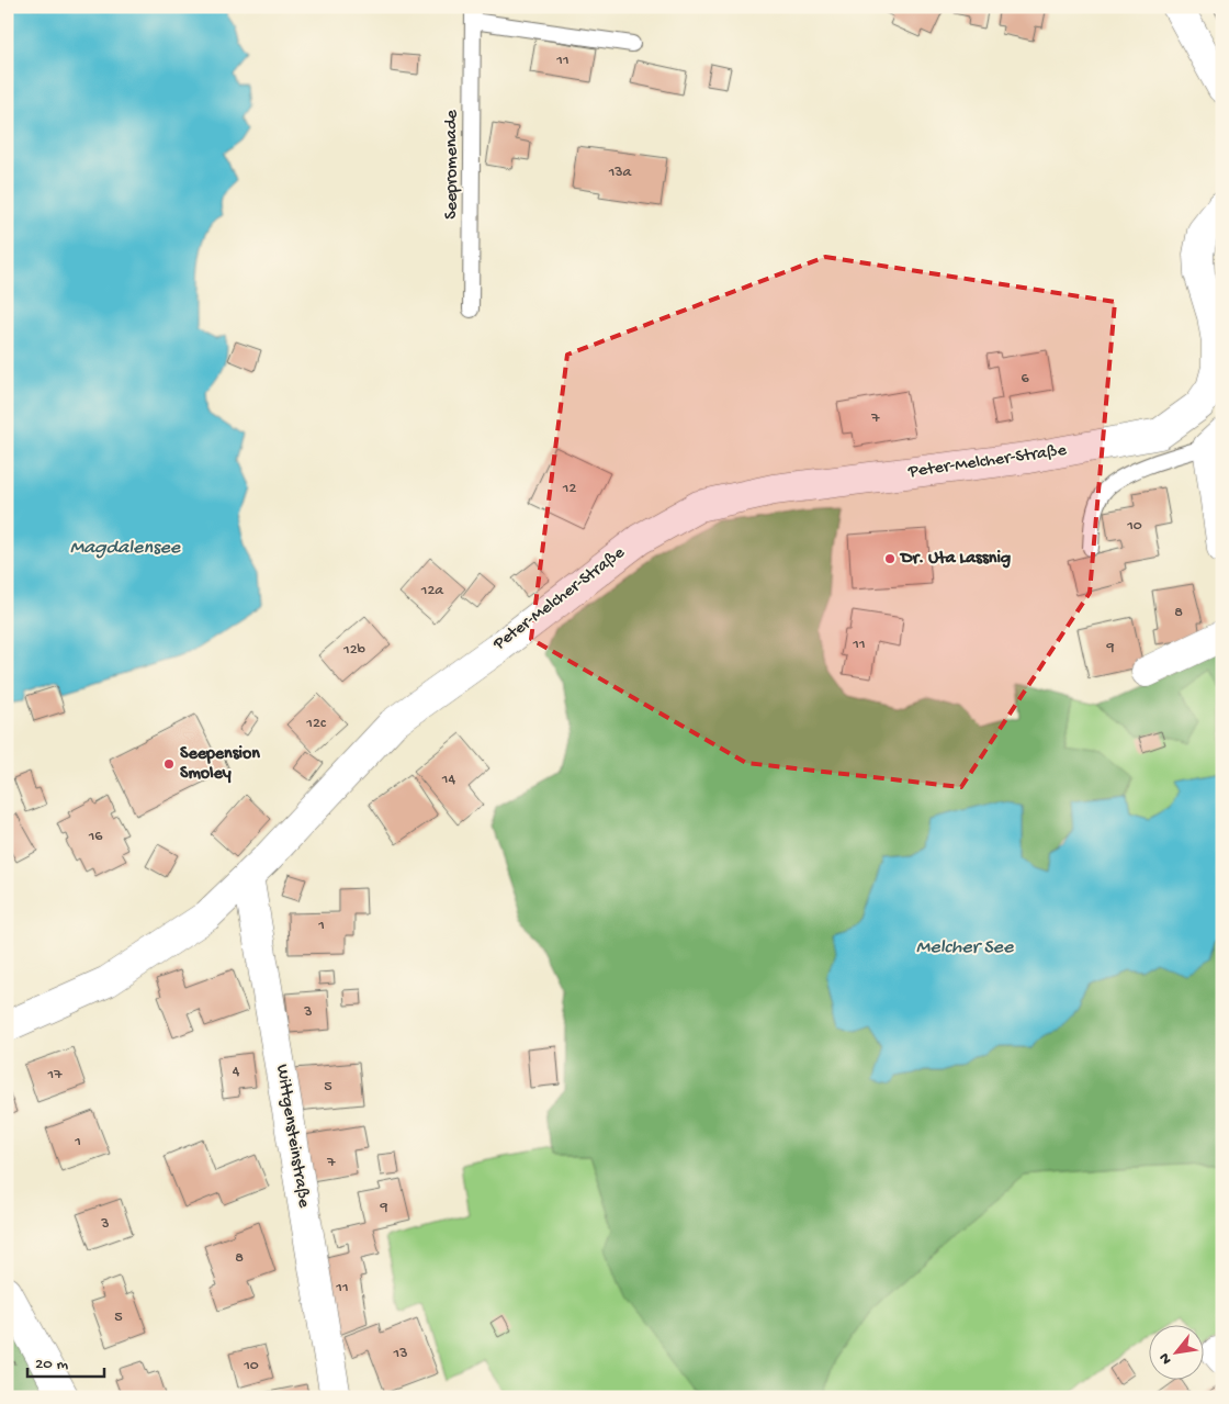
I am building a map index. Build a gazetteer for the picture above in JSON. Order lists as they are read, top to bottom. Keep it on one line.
{"streets":{"street":["Peter-Melcher-Straße","Wittgensteinstraße"],"lane":["Seepromenade"]},"crossings":[["Peter-Melcher-Straße","Wittgensteinstraße"]],"water":["Magdalensee","Melcher See"],"places":["Dr. Uta Lassnig","Seepension Smoley"],"house_numbers":["11","13a","6","7","12","10","12a","8","11","9","12b","12c","14","16","1","3","4","17","5","1","7","9","3","8","11","5","13","10"],"scale_bar":"20 m","north":"bottom left"}
